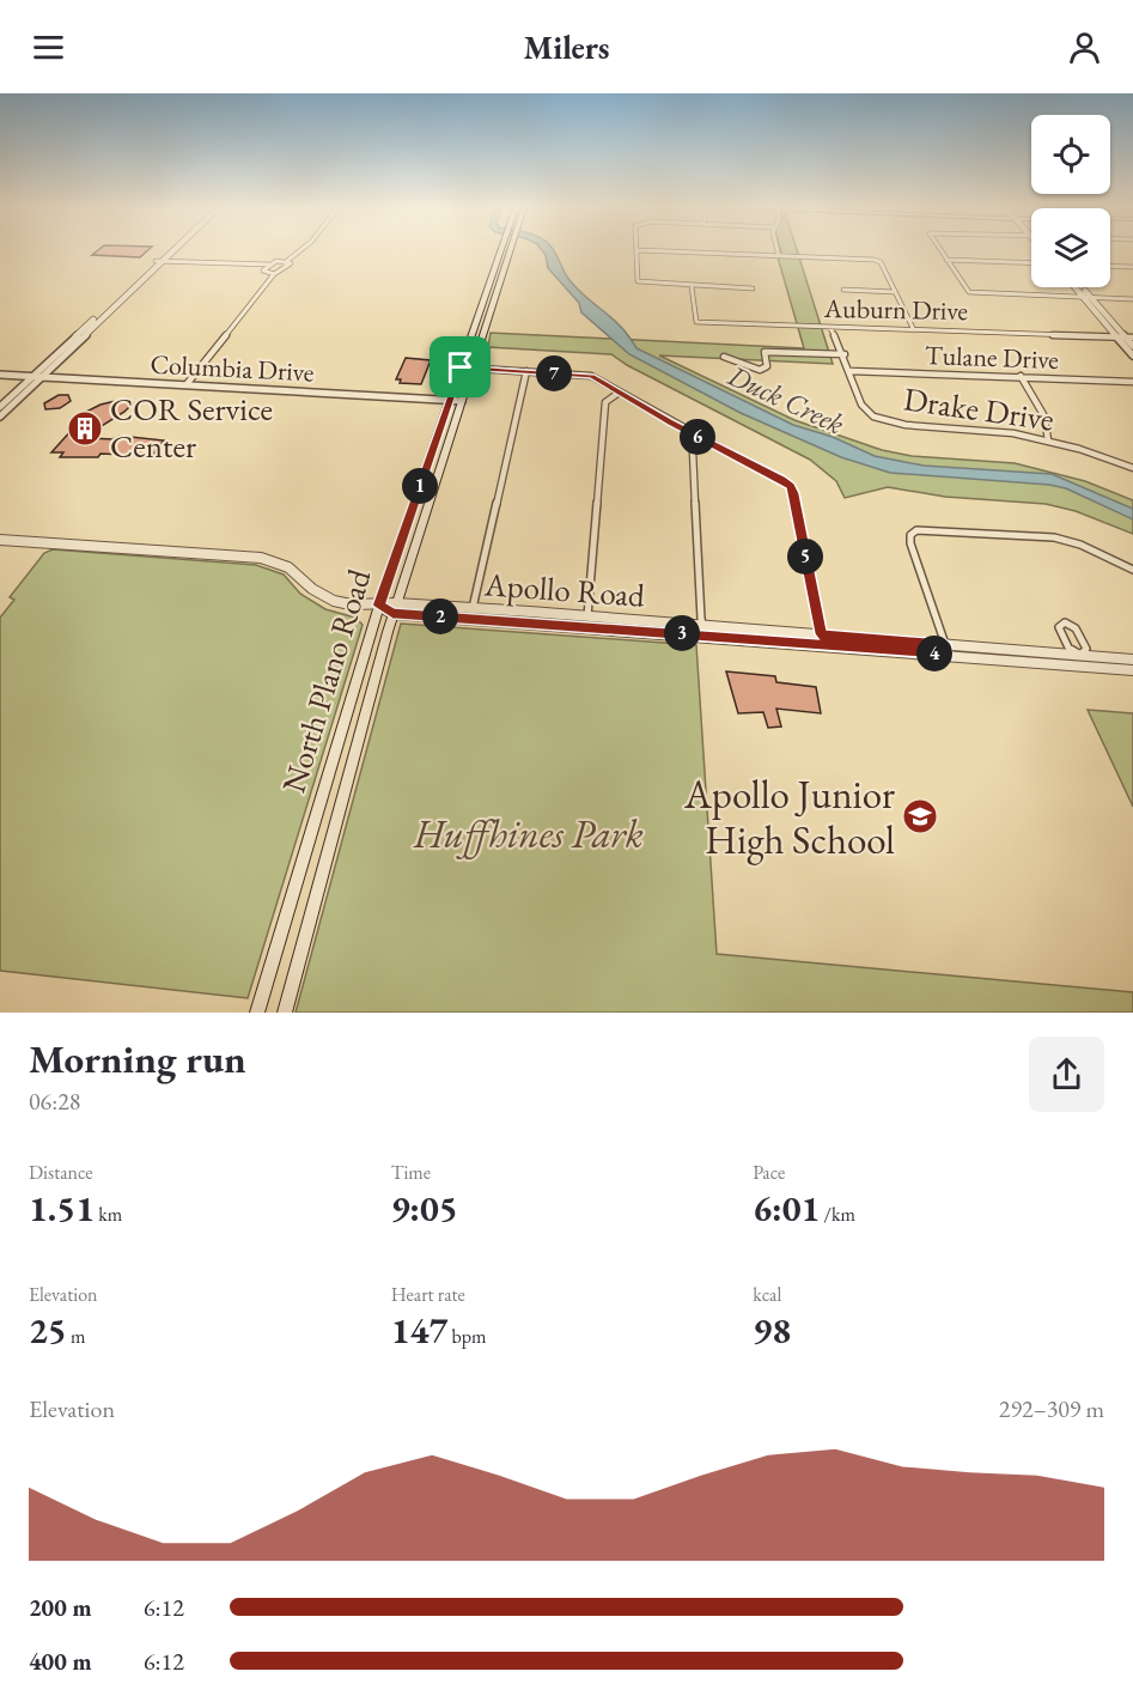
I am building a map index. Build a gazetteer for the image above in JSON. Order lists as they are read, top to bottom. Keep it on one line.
{"streets":{"main road":["North Plano Road"],"street":["Auburn Drive","Tulane Drive","Columbia Drive","Drake Drive","Apollo Road"]},"crossings":[["Auburn Drive","Drake Drive"],["Tulane Drive","Drake Drive"],["Columbia Drive","North Plano Road"],["Apollo Road","North Plano Road"]],"water":["Duck Creek"],"parks":["Huffhines Park"],"places":{"building":["COR Service Center"],"school or university":["Apollo Junior High School"]},"page":{"header":"Milers","pins":["7","6","1","5","2","3","4"],"heading":["Morning run","06:28"],"stats":[["Distance","1.51 km"],["Time","9:05"],["Pace","6:01 /km"],["Elevation","25 m"],["Heart rate","147 bpm"],["kcal","98"]],"chart":["Elevation","292–309 m"],"list":[{"name":"200 m","note":"6:12"},{"name":"400 m","note":"6:12"}]}}
